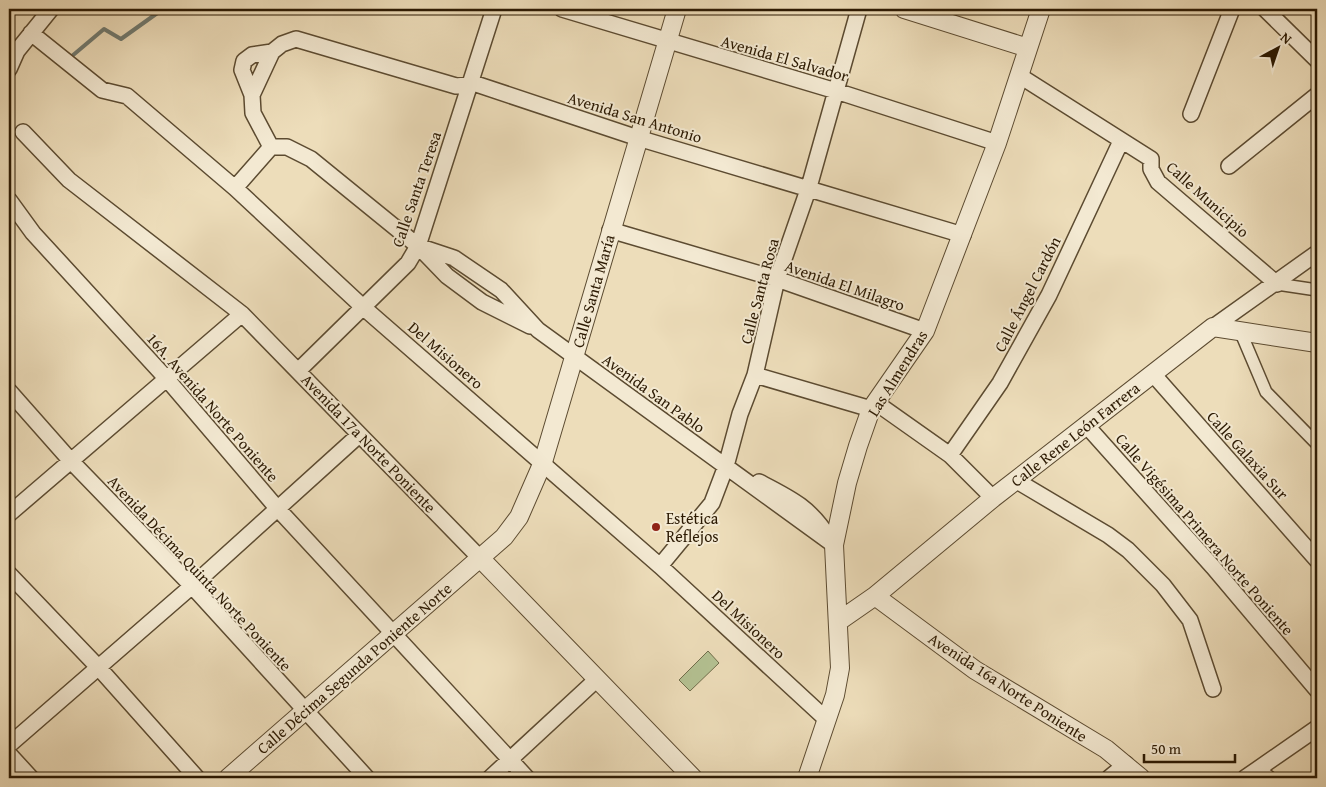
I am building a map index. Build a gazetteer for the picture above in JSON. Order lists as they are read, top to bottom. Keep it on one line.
{"streets":{"street":["Avenida El Salvador","Avenida San Antonio","Calle Santa Teresa","Calle Municipio","Avenida El Milagro","Calle Santa María","Calle Santa Rosa","Calle Ángel Cardón","Del Misionero","Las Almendras","Avenida San Pablo","16A. Avenida Norte Poniente","Calle Rene León Farrera","Avenida 17a Norte Poniente","Calle Galaxia Sur","Calle Vigésima Primera Norte Poniente","Avenida Décima Quinta Norte Poniente","Calle Décima Segunda Poniente Norte","Avenida 16a Norte Poniente"]},"crossings":[["Avenida El Salvador","Calle Santa María"],["Avenida El Salvador","Calle Santa Rosa"],["Avenida El Salvador","Las Almendras"],["Avenida San Antonio","Calle Santa Teresa"],["Avenida San Antonio","Calle Santa María"],["Avenida San Antonio","Calle Santa Rosa"],["Avenida San Antonio","Las Almendras"],["Calle Santa Teresa","Del Misionero"],["Calle Santa Teresa","Avenida San Pablo"],["Calle Santa Teresa","Avenida 17a Norte Poniente"],["Calle Municipio","Calle Ángel Cardón"],["Calle Municipio","Las Almendras"],["Calle Municipio","Calle Rene León Farrera"],["Avenida El Milagro","Calle Santa María"],["Avenida El Milagro","Calle Santa Rosa"],["Avenida El Milagro","Las Almendras"],["Calle Santa María","Del Misionero"],["Calle Santa María","Avenida San Pablo"],["Calle Santa María","Avenida 17a Norte Poniente"],["Calle Santa María","Calle Décima Segunda Poniente Norte"],["Calle Santa Rosa","Del Misionero"],["Calle Santa Rosa","Avenida San Pablo"],["Del Misionero","Las Almendras"],["Las Almendras","Avenida San Pablo"],["Las Almendras","Calle Rene León Farrera"],["16A. Avenida Norte Poniente","Calle Décima Segunda Poniente Norte"],["Calle Rene León Farrera","Calle Galaxia Sur"],["Calle Rene León Farrera","Calle Vigésima Primera Norte Poniente"],["Calle Rene León Farrera","Avenida 16a Norte Poniente"],["Avenida 17a Norte Poniente","Calle Décima Segunda Poniente Norte"],["Avenida Décima Quinta Norte Poniente","Calle Décima Segunda Poniente Norte"]],"places":["Estética Reflejos"],"scale_bar":"50 m","north":"top right"}
